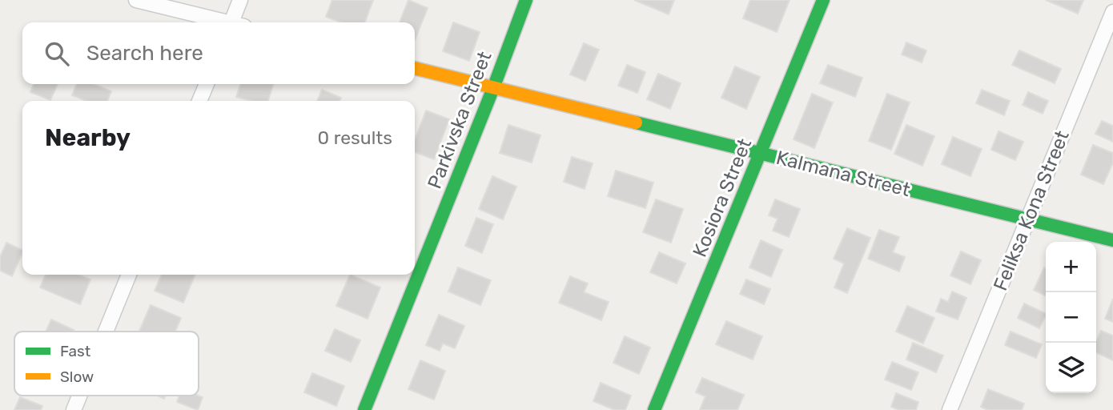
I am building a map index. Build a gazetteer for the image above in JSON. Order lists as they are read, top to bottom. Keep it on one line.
{"streets":{"street":["Parkivska Street","Kalmana Street","Kosiora Street","Feliksa Kona Street"]},"crossings":[["Parkivska Street","Kalmana Street"],["Kalmana Street","Kosiora Street"],["Kalmana Street","Feliksa Kona Street"]],"legend":["Fast","Slow"],"page":{"search":"Search here","heading":["Nearby","0 results"],"map_buttons":["+","−"]}}
